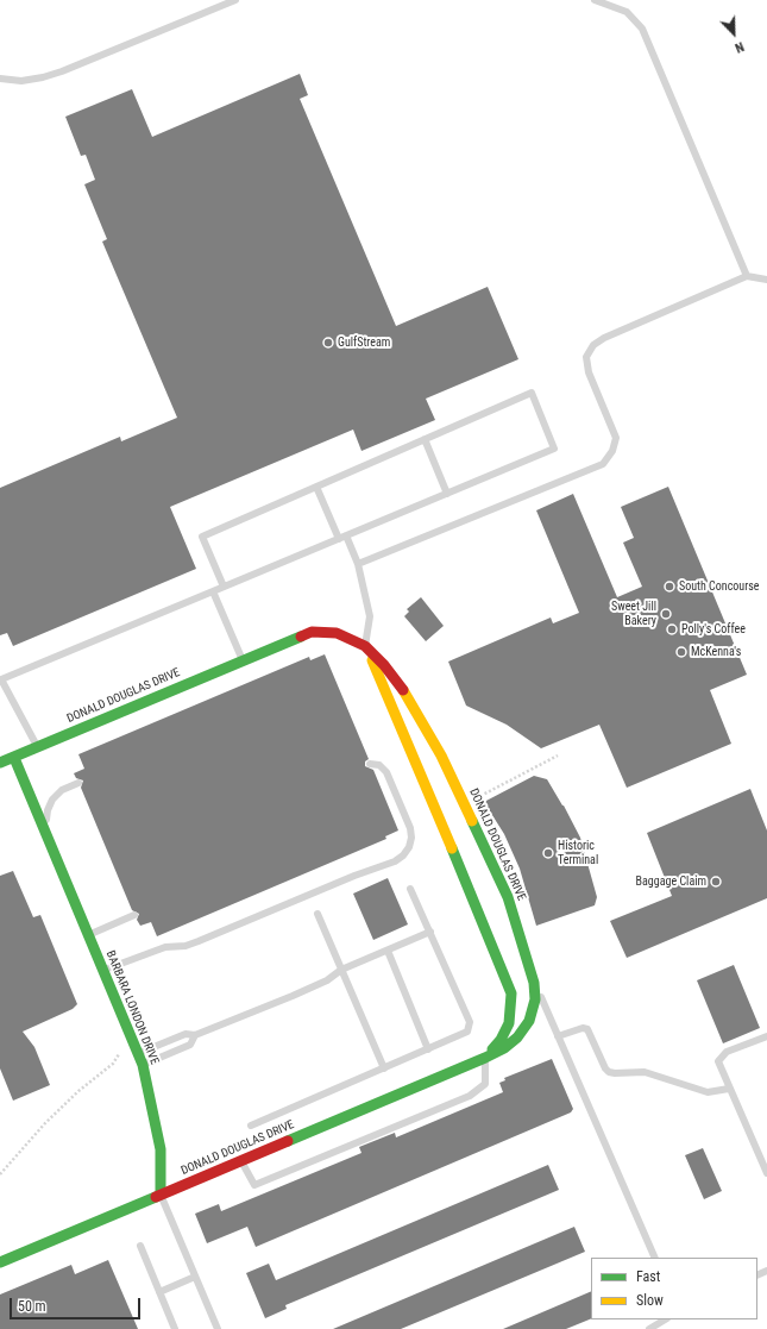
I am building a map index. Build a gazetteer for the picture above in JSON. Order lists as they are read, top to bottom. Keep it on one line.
{"streets":{"street":["DONALD DOUGLAS DRIVE","BARBARA LONDON DRIVE"]},"crossings":[["DONALD DOUGLAS DRIVE","BARBARA LONDON DRIVE"]],"places":["GulfStream","South Concourse","Sweet Jill Bakery","Polly's Coffee","McKenna's","Historic Terminal","Baggage Claim"],"legend":["Fast","Slow"],"scale_bar":"50 m","north":"bottom right"}
